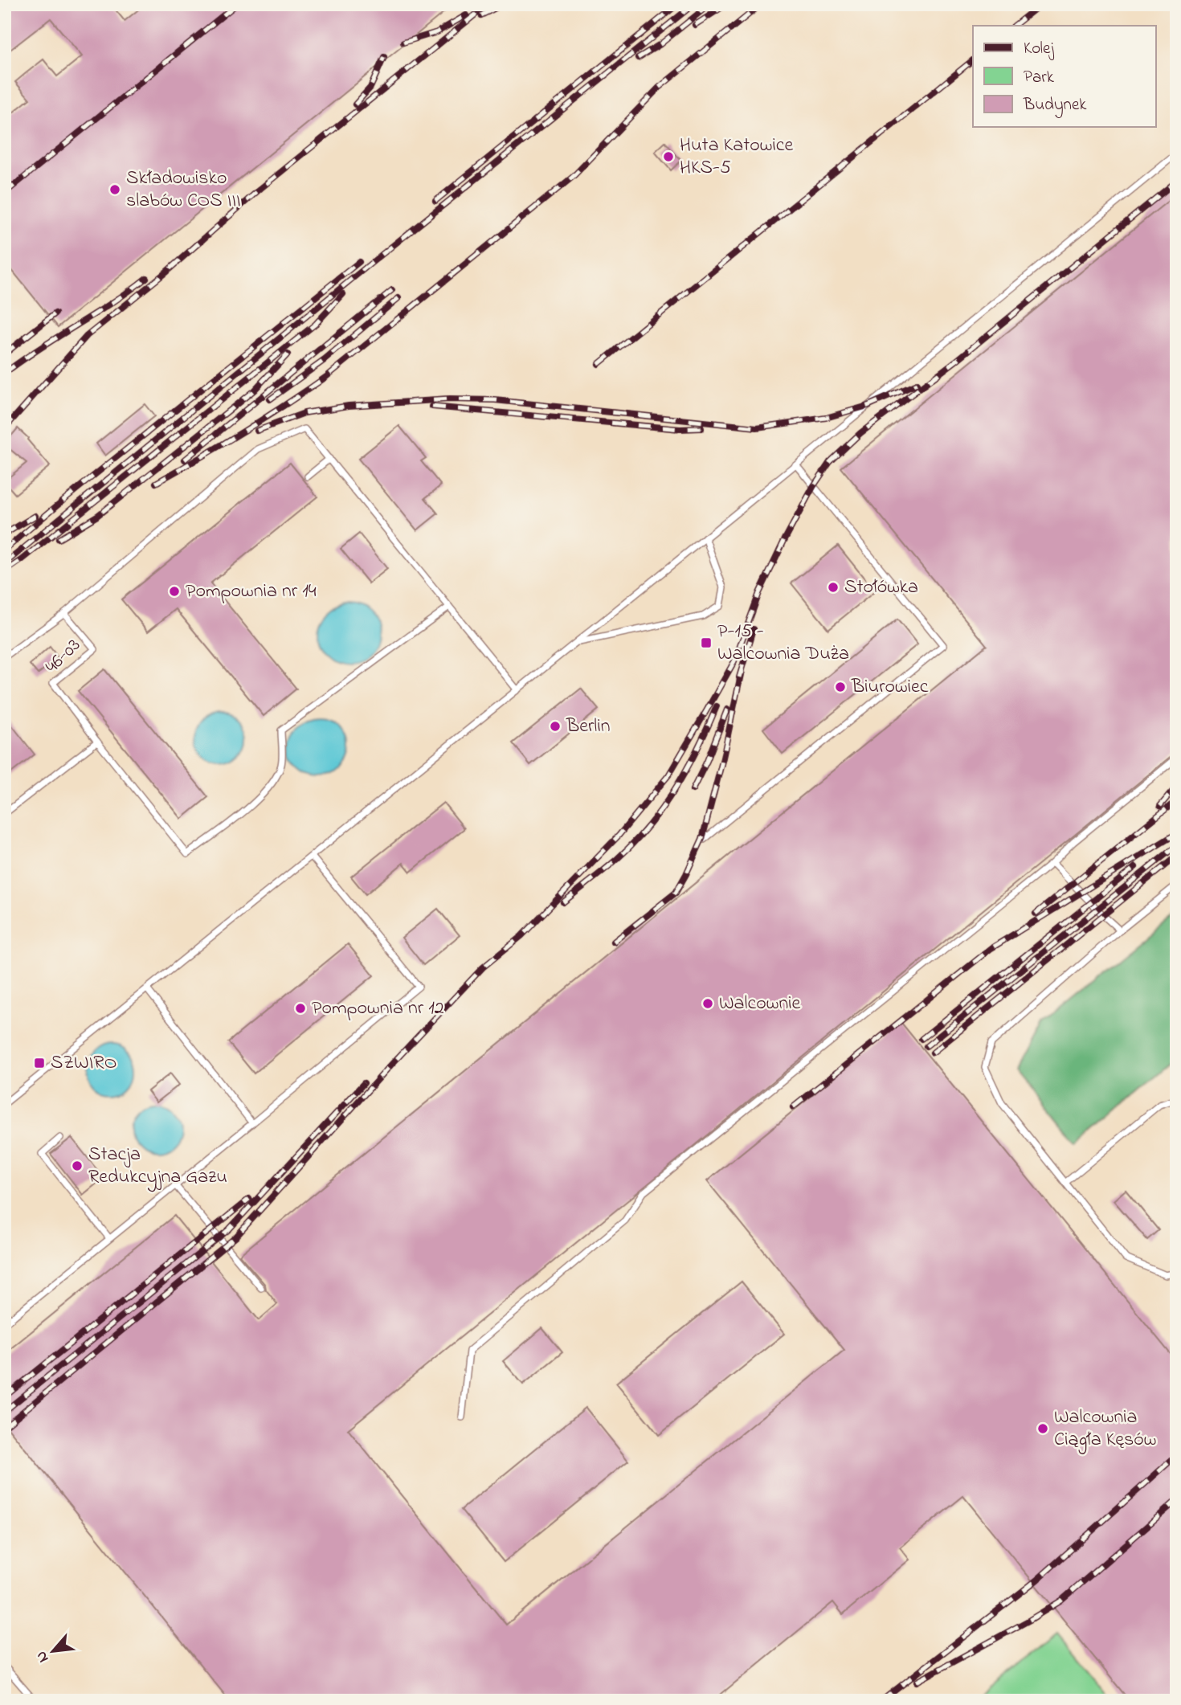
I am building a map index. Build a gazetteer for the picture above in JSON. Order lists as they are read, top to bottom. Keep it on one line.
{"streets":{"lane":["46-03"]},"places":{"other":["Huta Katowice HKS-5","Składowisko slabów COS III","Stołówka","Pompownia nr 14","Biurowiec","Berlin","Walcownie","Pompownia nr 12","Stacja Redukcyjna Gazu","Walcownia Ciągła Kęsów"],"transit":["P-15 - Walcownia Duża","SZWIRO"]},"legend":["Kolej","Park","Budynek"],"north":"bottom left"}
